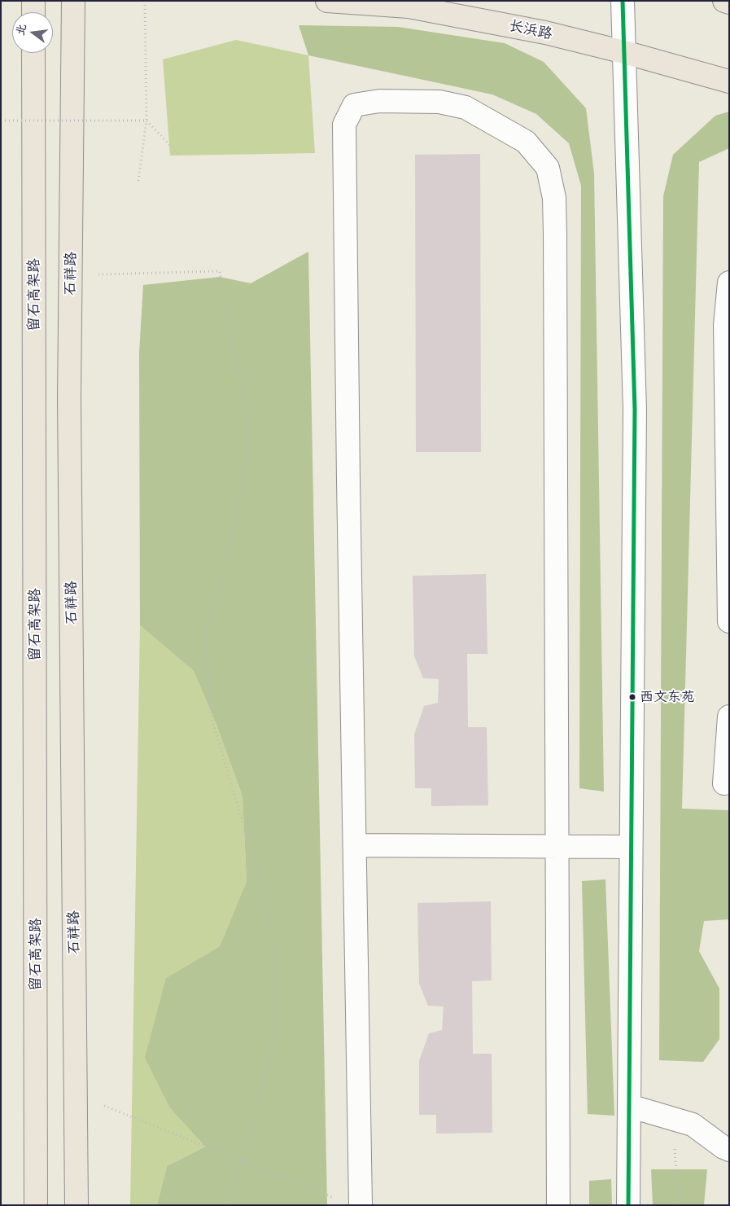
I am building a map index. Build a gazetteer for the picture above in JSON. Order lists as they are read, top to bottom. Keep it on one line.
{"streets":{"main road":["长浜路","石祥路","留石高架路"]},"places":["西文东苑"],"north":"left"}
